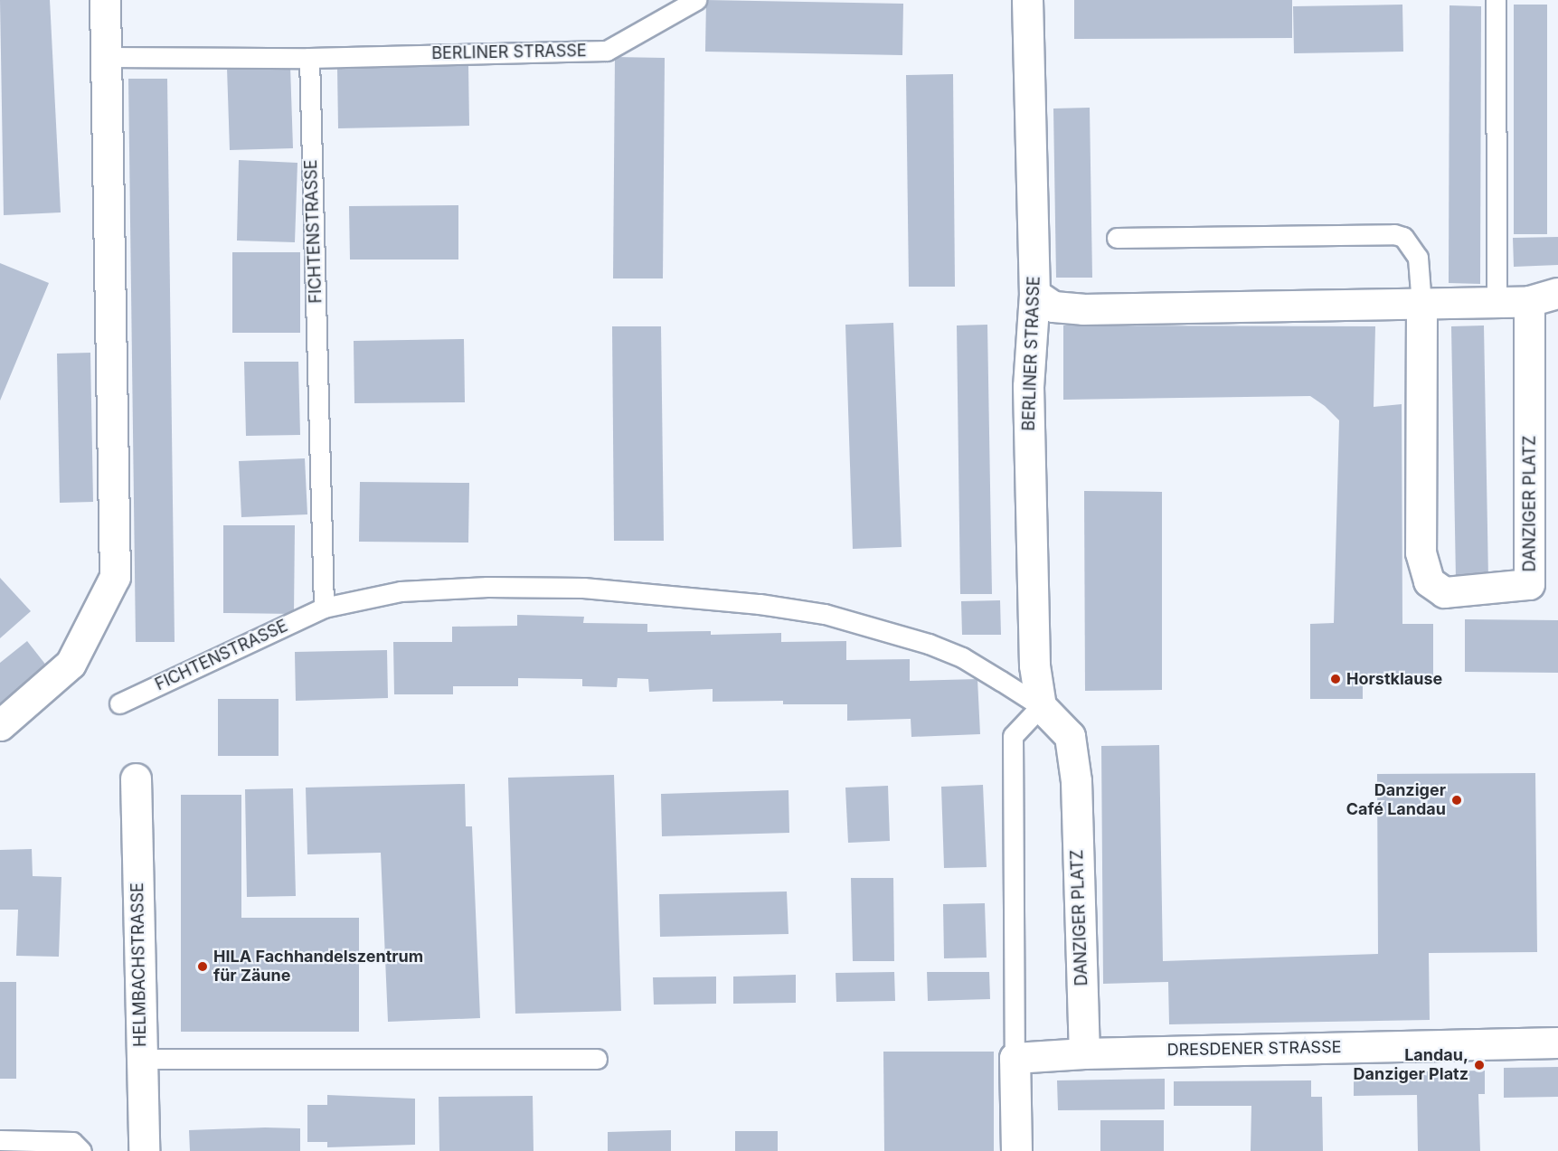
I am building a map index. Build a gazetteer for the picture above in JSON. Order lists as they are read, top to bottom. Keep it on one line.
{"streets":{"street":["BERLINER STRASSE","DANZIGER PLATZ","HELMBACHSTRASSE","DRESDENER STRASSE"],"lane":["FICHTENSTRASSE"]},"crossings":[["BERLINER STRASSE","FICHTENSTRASSE"],["BERLINER STRASSE","DANZIGER PLATZ"],["FICHTENSTRASSE","DANZIGER PLATZ"],["DANZIGER PLATZ","DRESDENER STRASSE"]],"places":["Horstklause","Danziger Café Landau","HILA Fachhandelszentrum für Zäune","Landau, Danziger Platz"]}
